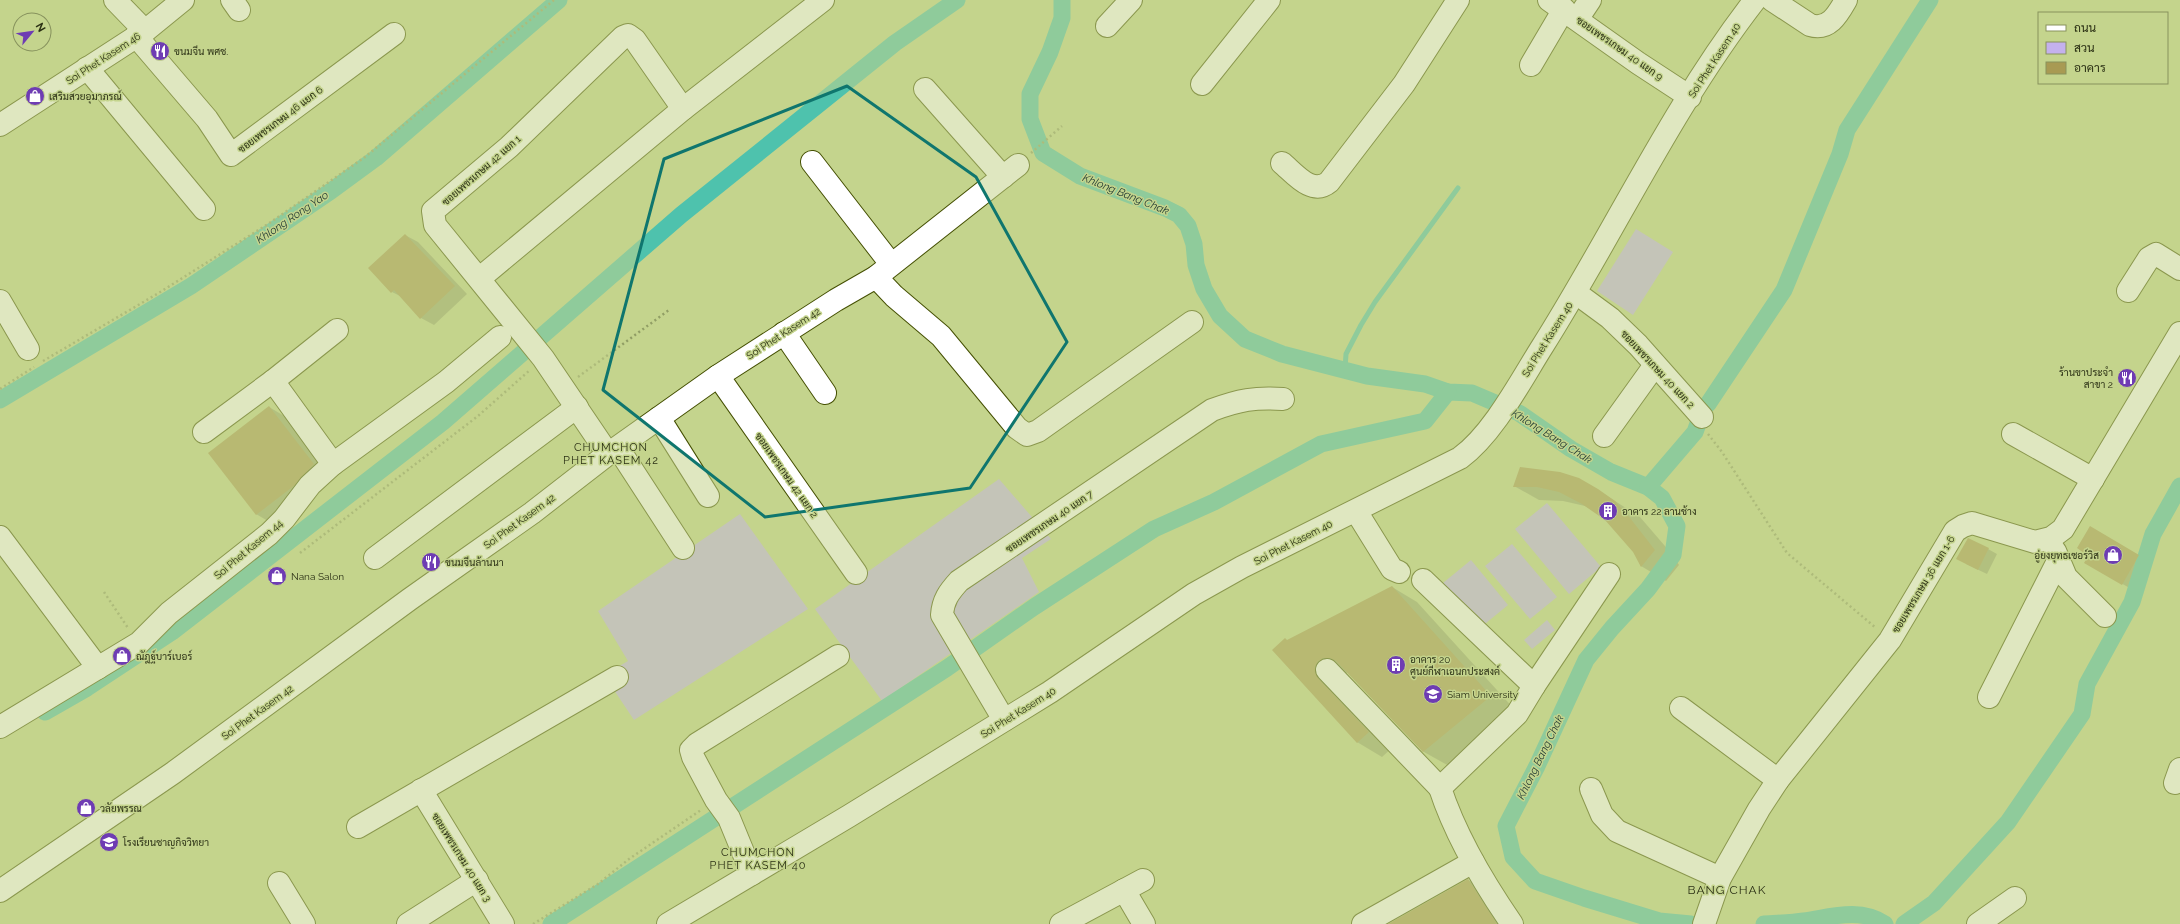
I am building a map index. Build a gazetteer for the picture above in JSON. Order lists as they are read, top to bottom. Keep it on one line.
{"streets":{"street":["ซอยเพชรเกษม 40 แยก 9","Soi Phet Kasem 46","Soi Phet Kasem 40","ซอยเพชรเกษม 46 แยก 6","ซอยเพชรเกษม 42 แยก 1","Soi Phet Kasem 42","ซอยเพชรเกษม 40 แยก 2","ซอยเพชรเกษม 42 แยก 2","ซอยเพชรเกษม 40 แยก 7","Soi Phet Kasem 44","ซอยเพชรเกษม 36 แยก 1-6","ซอยเพชรเกษม 40 แยก 3"]},"crossings":[["ซอยเพชรเกษม 40 แยก 9","Soi Phet Kasem 40"],["Soi Phet Kasem 46","ซอยเพชรเกษม 46 แยก 6"],["Soi Phet Kasem 40","ซอยเพชรเกษม 40 แยก 2"],["Soi Phet Kasem 40","ซอยเพชรเกษม 40 แยก 7"],["ซอยเพชรเกษม 42 แยก 1","Soi Phet Kasem 42"],["Soi Phet Kasem 42","ซอยเพชรเกษม 42 แยก 2"]],"districts":["CHUMCHON PHET KASEM 42","CHUMCHON PHET KASEM 40","BANG CHAK"],"water":["Khlong Bang Chak","Khlong Rong Yao"],"places":{"restaurant":["ขนมจีน พศช.","ร้านขาประจำ สาขา 2","ขนมจีนล้านนา"],"shop":["เสริมสวยอุมาภรณ์","อู่ยงยุทธเซอร์วิส","Nana Salon","ณัฎฐ์บาร์เบอร์","วลัยพรรณ"],"building":["อาคาร 22 ลานช้าง","อาคาร 20 ศูนย์กีฬาเอนกประสงค์"],"school or university":["Siam University","โรงเรียนชาญกิจวิทยา"]},"legend":["ถนน","สวน","อาคาร"],"north":"top right"}
